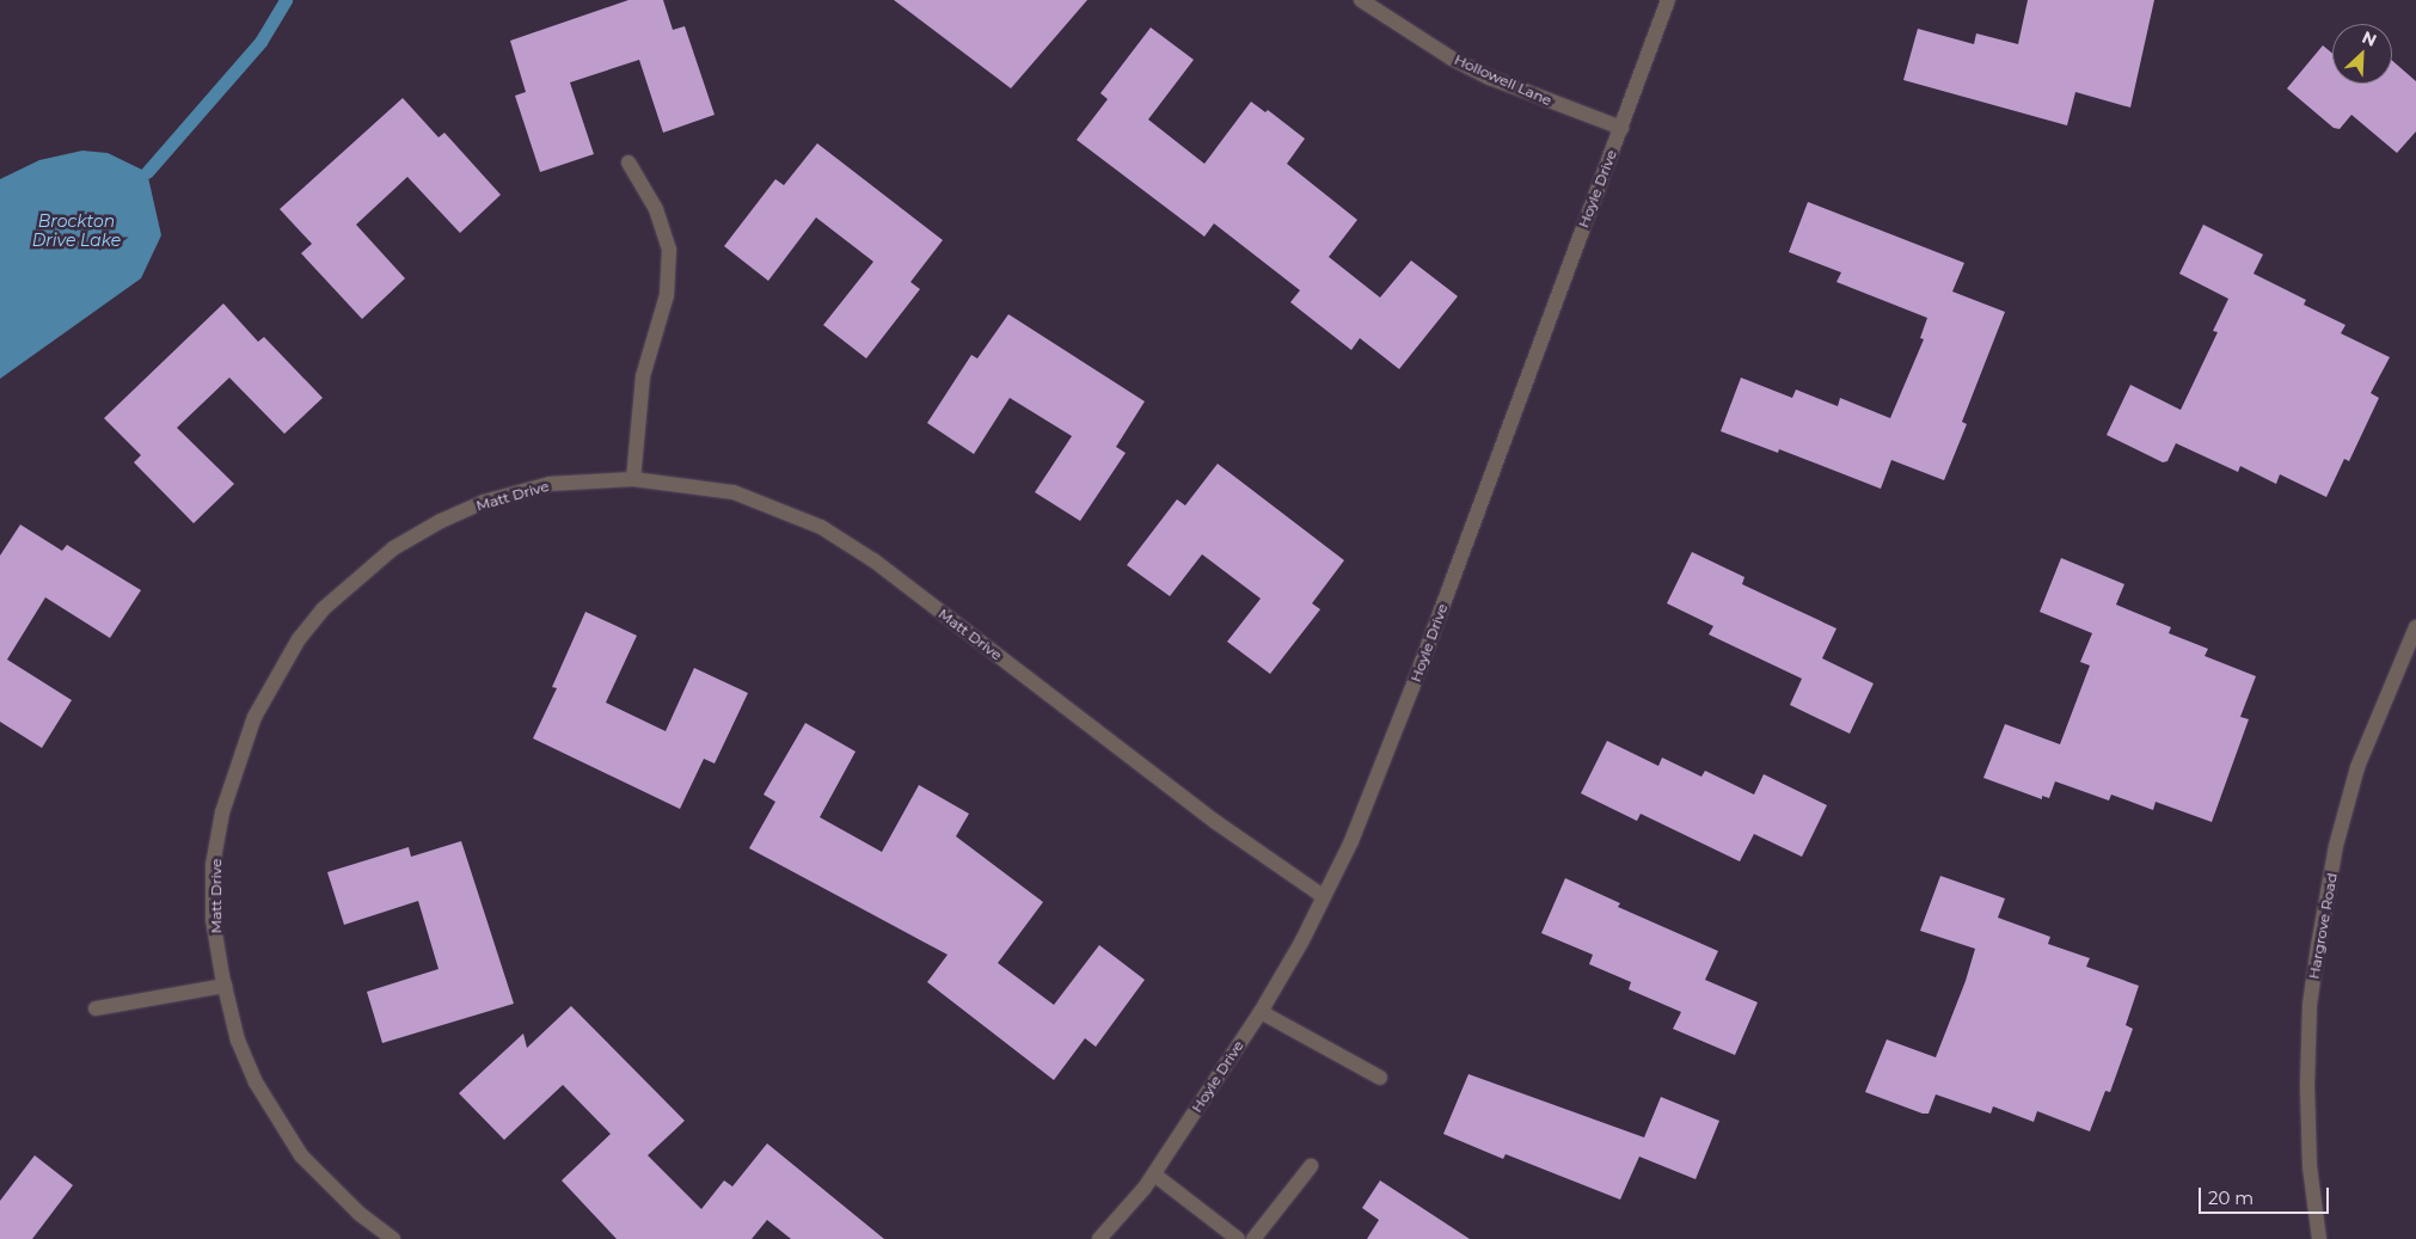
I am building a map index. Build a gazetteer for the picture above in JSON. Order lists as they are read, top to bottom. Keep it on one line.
{"streets":{"street":["Hollowell Lane","Hoyle Drive","Matt Drive","Hargrove Road"]},"crossings":[["Hollowell Lane","Hoyle Drive"],["Hoyle Drive","Matt Drive"]],"water":["Brockton Drive Lake"],"scale_bar":"20 m","north":"top right"}
